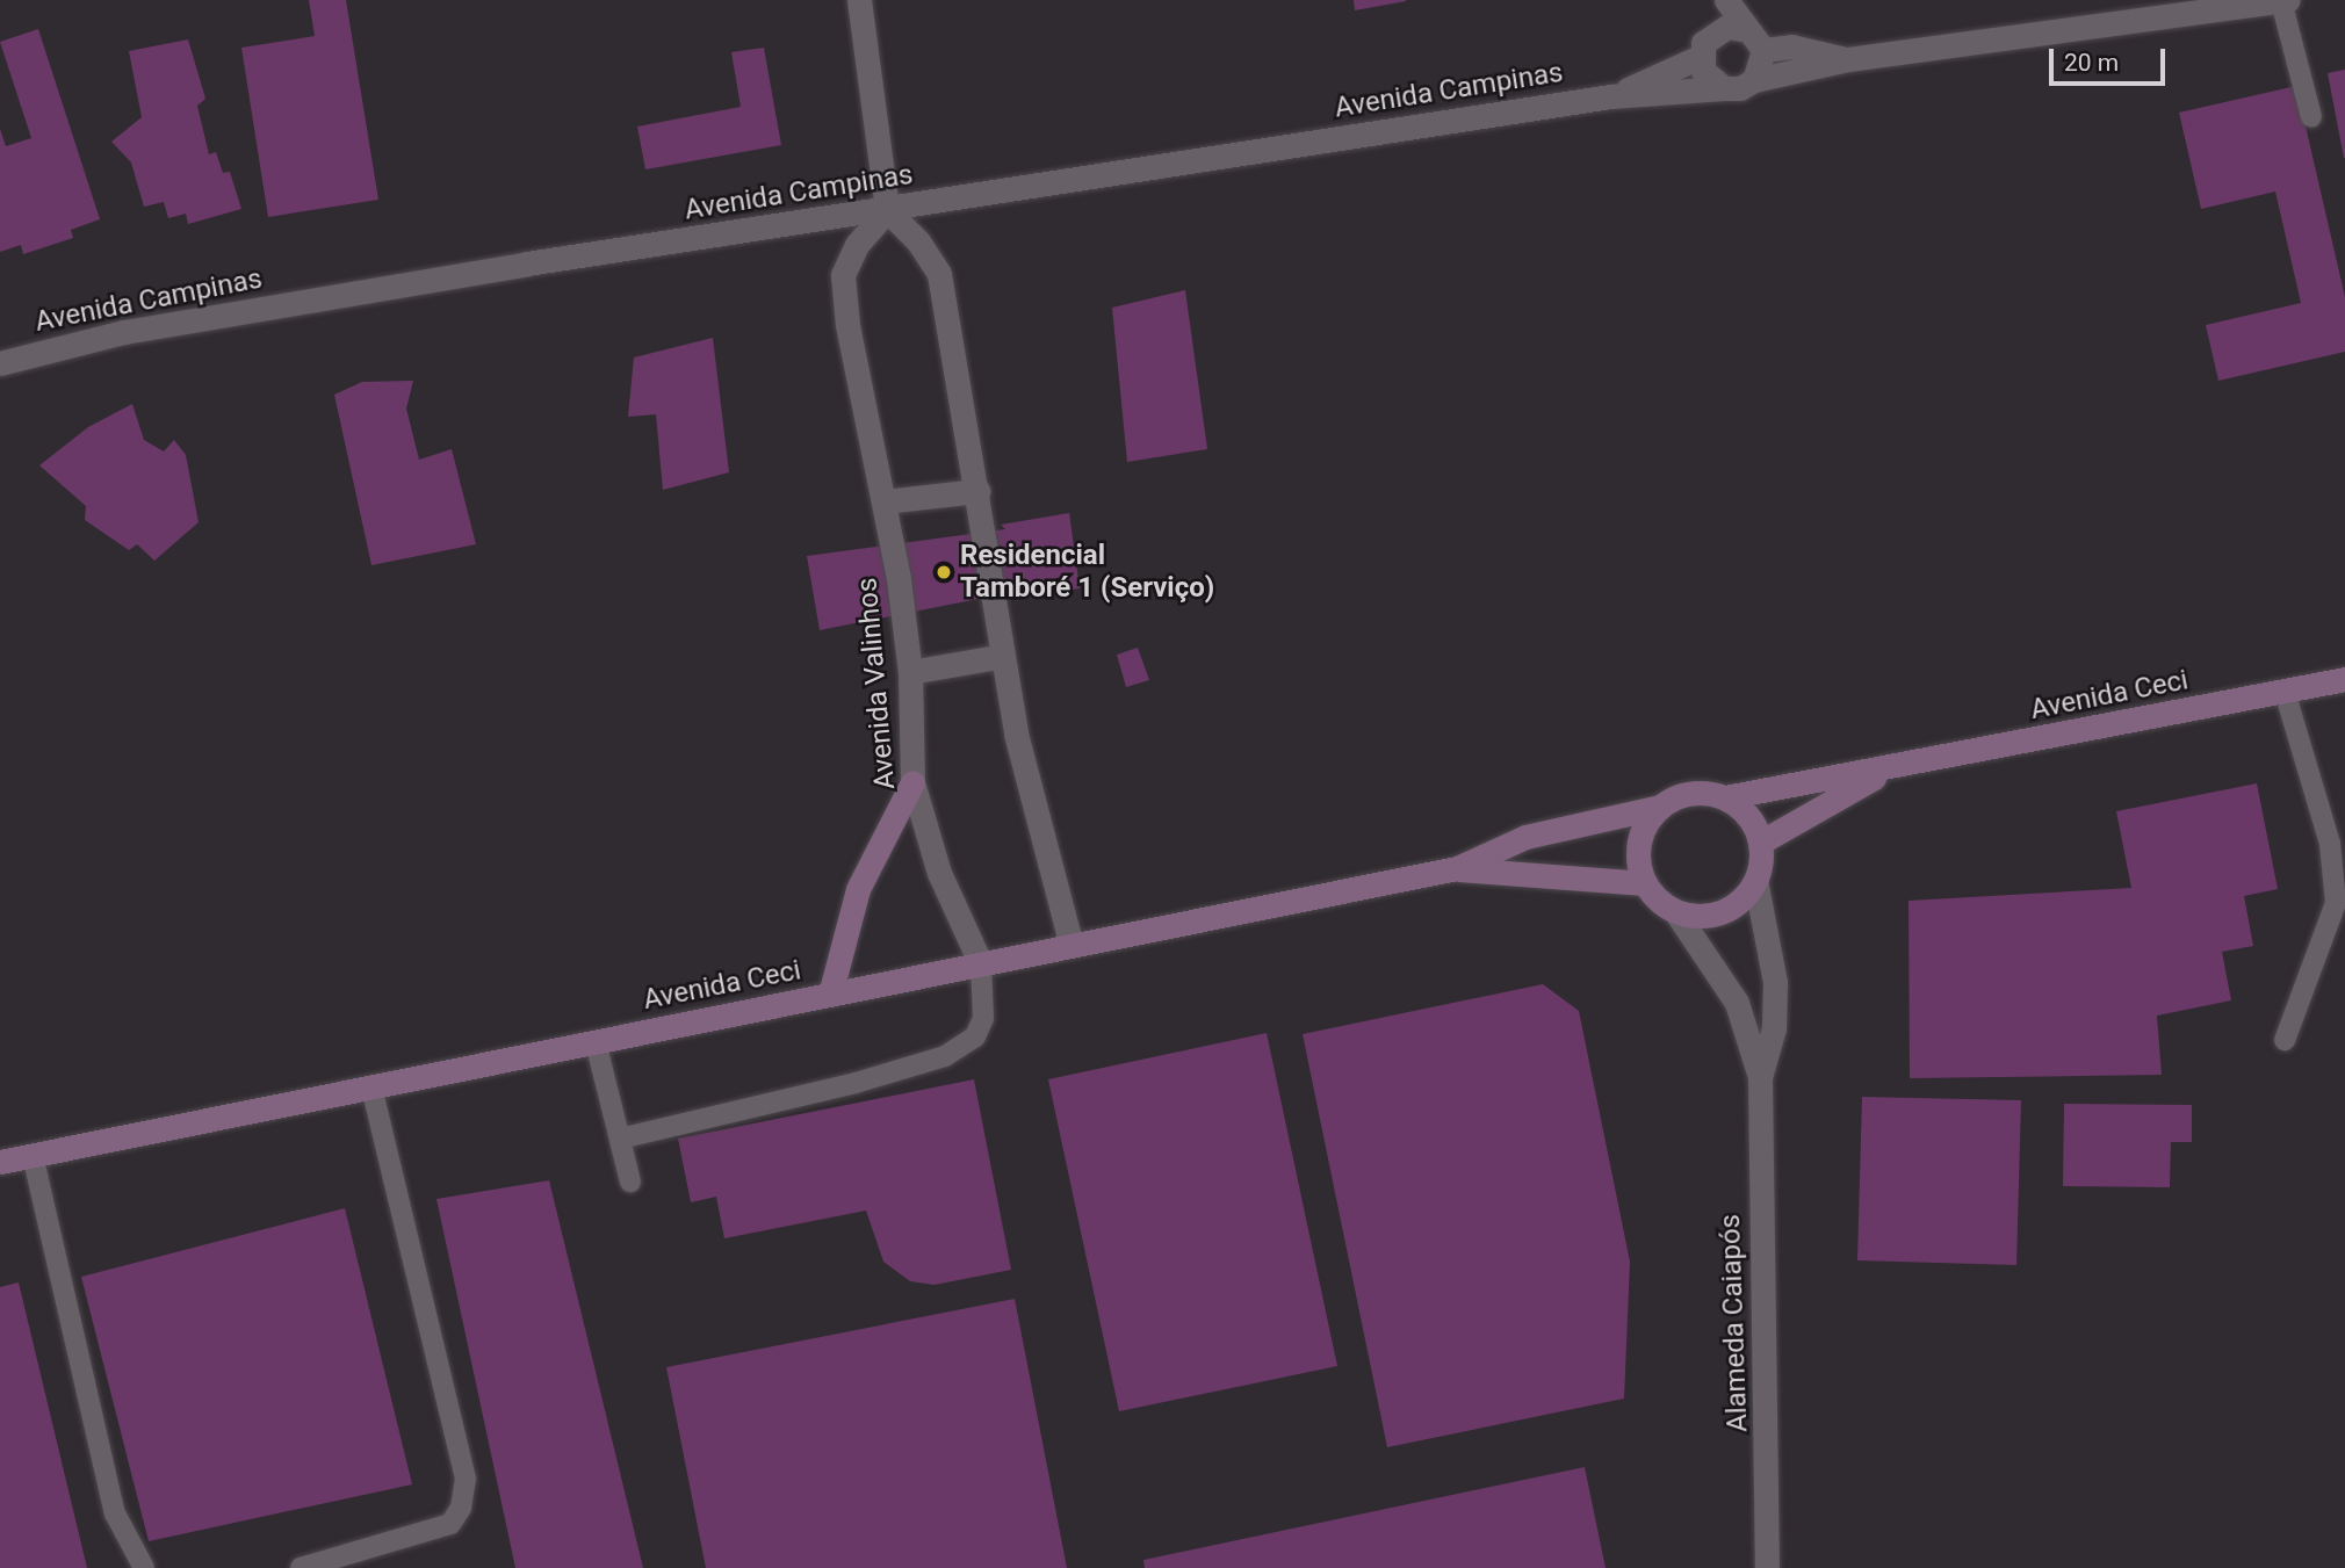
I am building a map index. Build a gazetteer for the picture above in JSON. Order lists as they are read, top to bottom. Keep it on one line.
{"streets":{"main road":["Avenida Ceci"],"street":["Avenida Campinas","Avenida Valinhos","Alameda Caiapós"]},"crossings":[["Avenida Campinas","Avenida Valinhos"],["Avenida Valinhos","Avenida Ceci"],["Avenida Ceci","Alameda Caiapós"]],"places":["Residencial Tamboré 1 (Serviço)"],"scale_bar":"20 m"}
